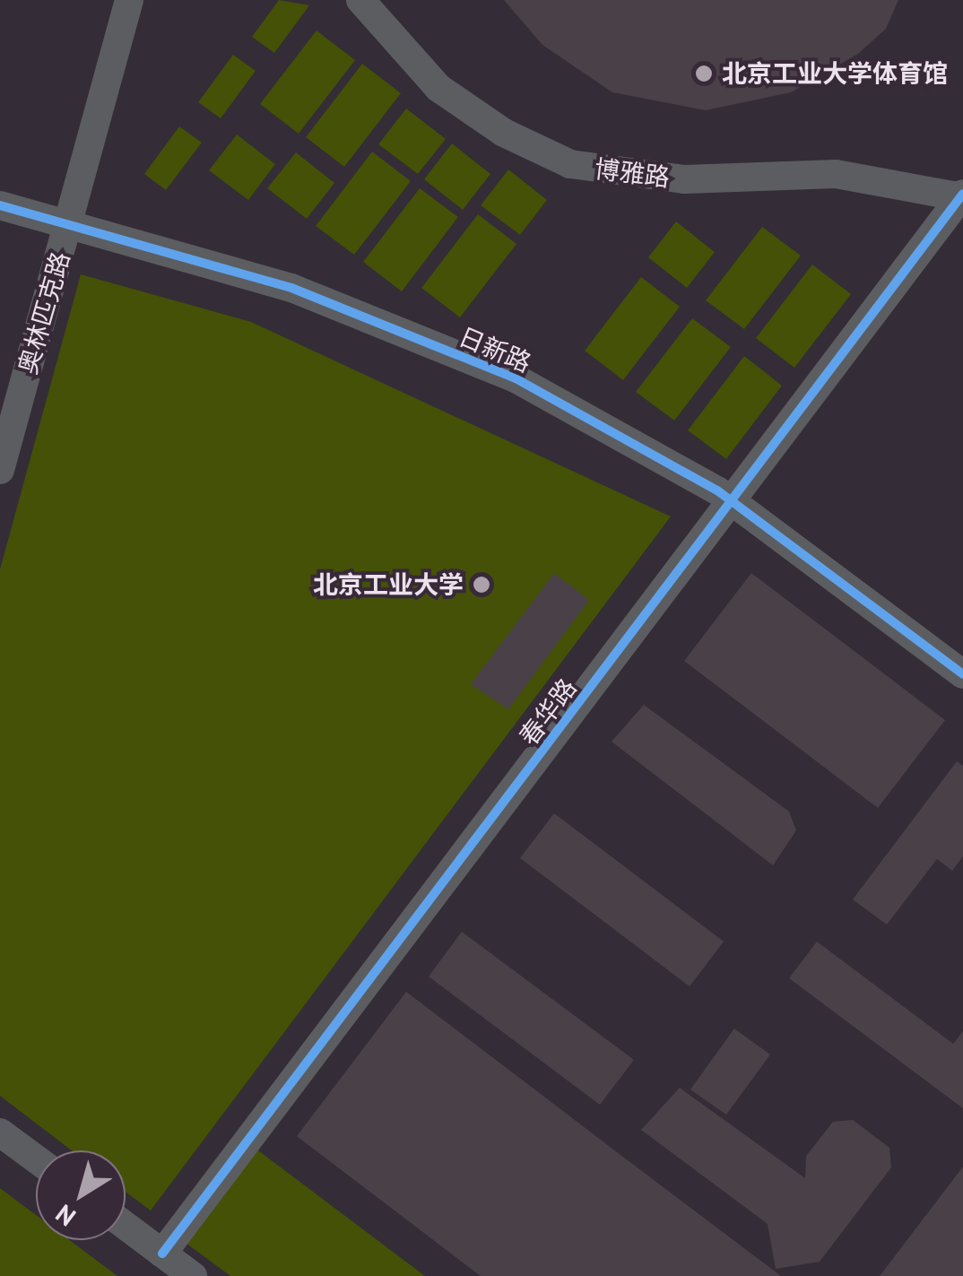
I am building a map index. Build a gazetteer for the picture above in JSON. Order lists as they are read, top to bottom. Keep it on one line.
{"streets":{"street":["博雅路","奥林匹克路","日新路","春华路"]},"crossings":[["博雅路","春华路"],["奥林匹克路","日新路"],["日新路","春华路"]],"places":["北京工业大学体育馆","北京工业大学"],"north":"bottom left"}
